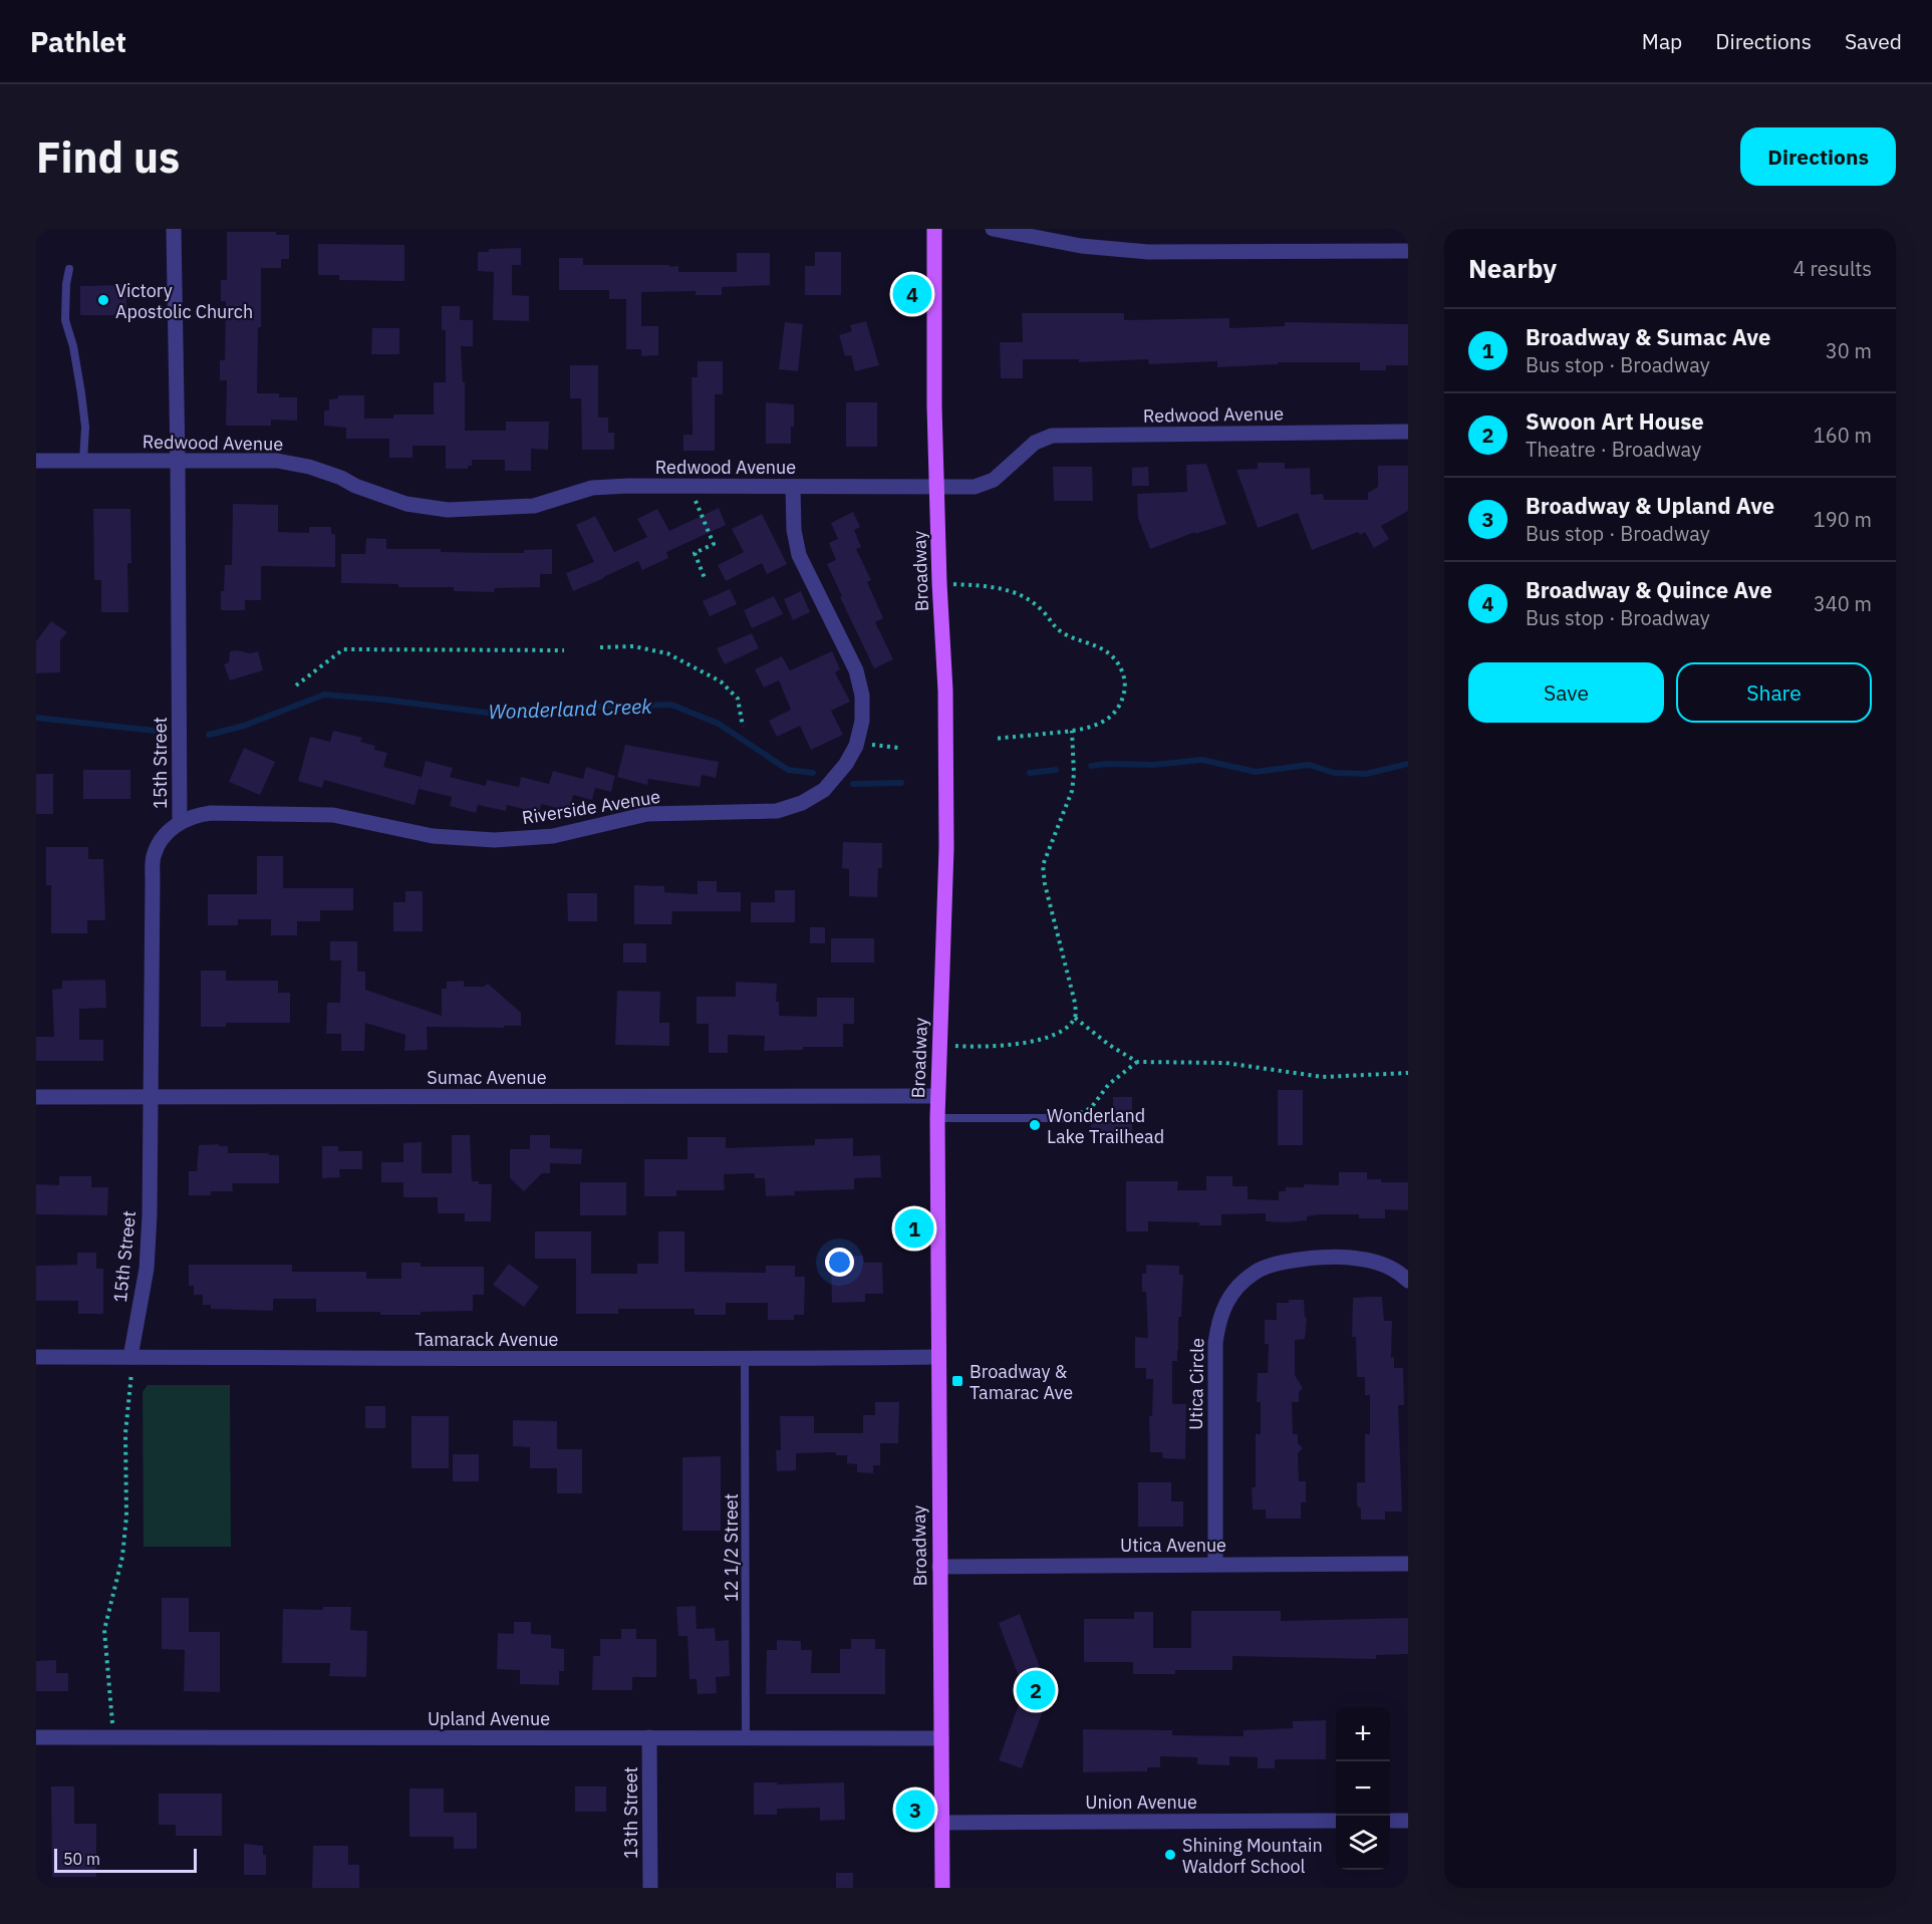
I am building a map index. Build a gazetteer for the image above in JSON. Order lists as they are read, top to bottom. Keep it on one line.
{"streets":{"main road":["Broadway"],"street":["Redwood Avenue","15th Street","Riverside Avenue","Sumac Avenue","Tamarack Avenue","Utica Circle","Utica Avenue","Upland Avenue","Union Avenue","13th Street"],"lane":["12 1/2 Street"]},"crossings":[["Redwood Avenue","Broadway"],["Redwood Avenue","15th Street"],["Redwood Avenue","Riverside Avenue"],["Broadway","Sumac Avenue"],["Broadway","Tamarack Avenue"],["Broadway","Utica Avenue"],["Broadway","Upland Avenue"],["Broadway","Union Avenue"],["15th Street","Riverside Avenue"],["15th Street","Sumac Avenue"],["15th Street","Tamarack Avenue"],["Tamarack Avenue","12 1/2 Street"],["Utica Circle","Utica Avenue"],["12 1/2 Street","Upland Avenue"],["Upland Avenue","13th Street"]],"water":["Wonderland Creek"],"places":{"other":["Victory Apostolic Church","Wonderland Lake Trailhead","Shining Mountain Waldorf School"],"transit":["Broadway & Tamarac Ave"]},"scale_bar":"50 m","page":{"header":"Pathlet","nav":["Map","Directions","Saved"],"buttons":["Directions",["Save","Share"]],"title":"Find us","heading":["Nearby","4 results"],"pins":["4","1","2","3"],"list":[{"mark":"1","name":"Broadway & Sumac Ave","note":"Bus stop · Broadway","value":"30 m"},{"mark":"2","name":"Swoon Art House","note":"Theatre · Broadway","value":"160 m"},{"mark":"3","name":"Broadway & Upland Ave","note":"Bus stop · Broadway","value":"190 m"},{"mark":"4","name":"Broadway & Quince Ave","note":"Bus stop · Broadway","value":"340 m"}],"map_buttons":["+","−"],"scale":"50 m"}}
